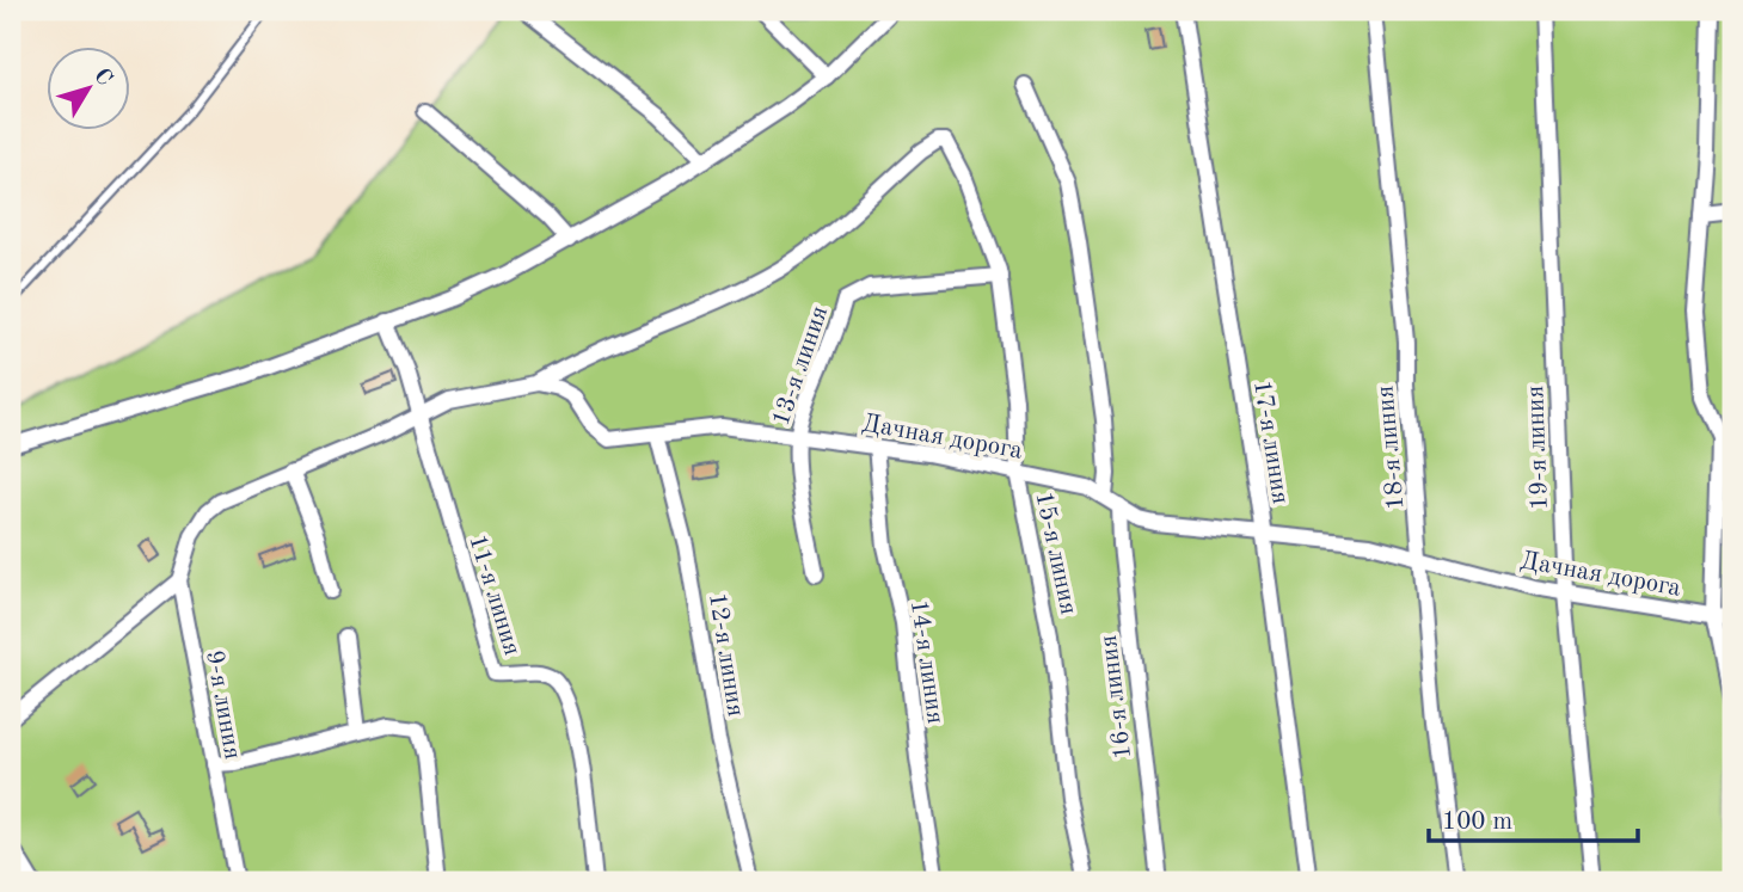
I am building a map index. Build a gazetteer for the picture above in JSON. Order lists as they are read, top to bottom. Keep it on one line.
{"streets":{"street":["13-я линия","Дачная дорога","17-я линия","18-я линия","19-я линия","15-я линия","11-я линия","12-я линия","14-я линия","16-я линия","9-я линия"]},"crossings":[["13-я линия","Дачная дорога"],["13-я линия","15-я линия"],["Дачная дорога","17-я линия"],["Дачная дорога","18-я линия"],["Дачная дорога","19-я линия"],["Дачная дорога","15-я линия"],["Дачная дорога","12-я линия"],["Дачная дорога","14-я линия"],["Дачная дорога","16-я линия"]],"scale_bar":"100 m","north":"top right"}
